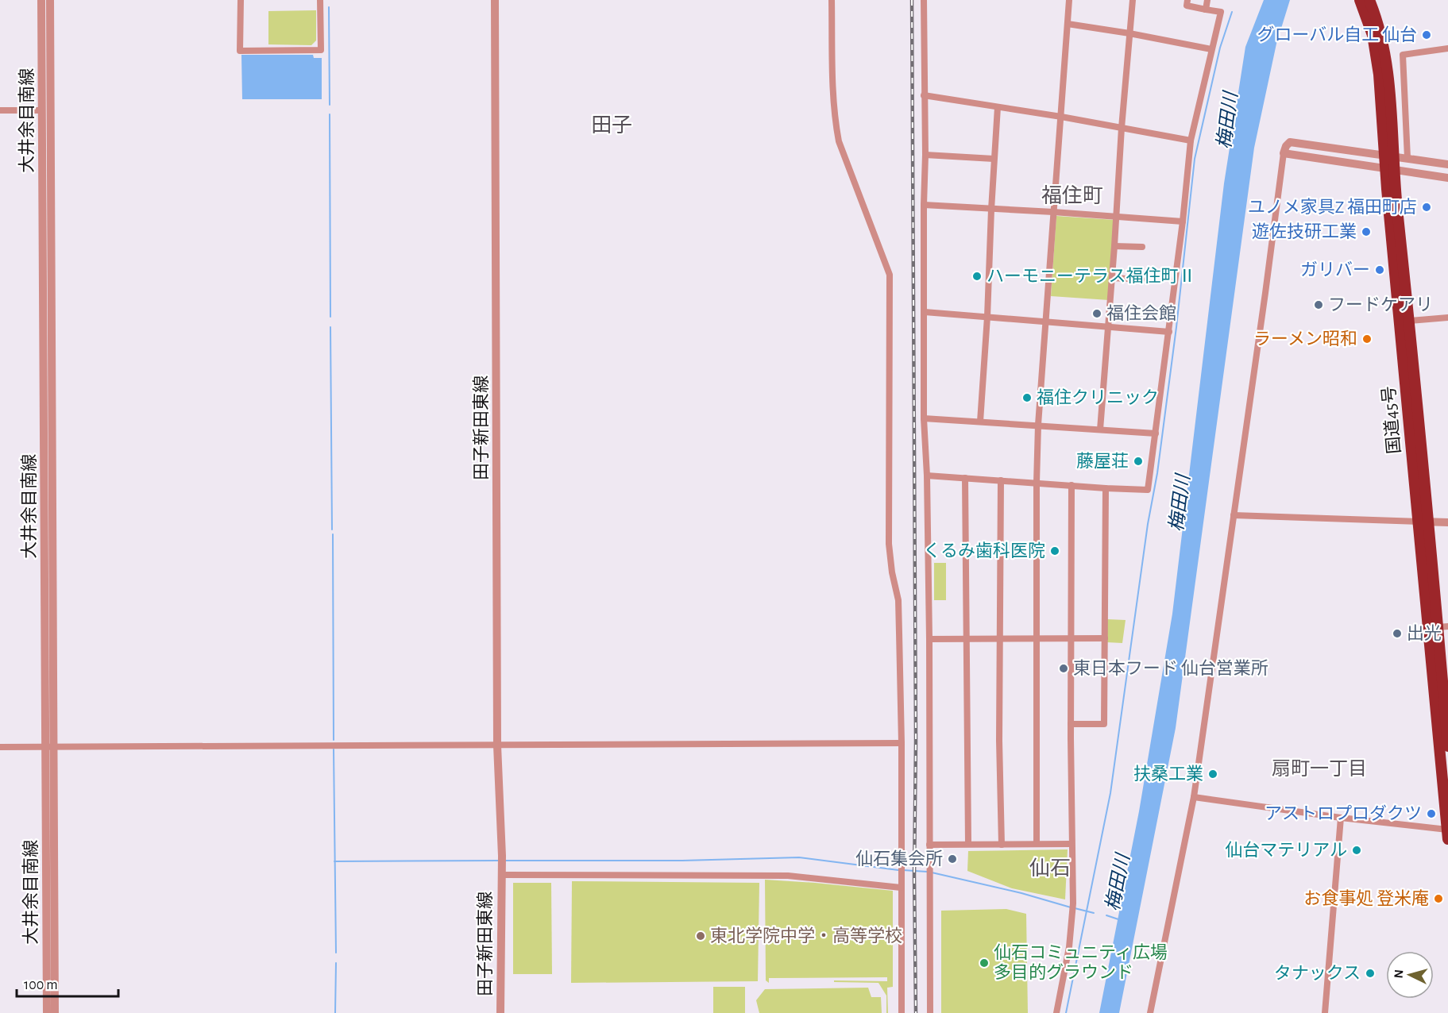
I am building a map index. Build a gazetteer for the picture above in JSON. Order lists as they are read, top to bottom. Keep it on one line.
{"streets":{"highway":["国道45号"],"street":["大井余目南線","田子新田東線"]},"districts":["田子","福住町","扇町一丁目","仙石"],"water":["梅田川"],"places":["グローバル自工 仙台","ユノメ家具Z 福田町店","遊佐技研工業","ガリバー","ハーモニーテラス福住町Ⅱ","フードケアリ","福住会館","ラーメン昭和","福住クリニック","藤屋荘","くるみ歯科医院","出光","東日本フード 仙台営業所","扶桑工業","アストロプロダクツ","仙台マテリアル","仙石集会所","お食事処 登米庵","東北学院中学・高等学校","仙石コミュニティ広場 多目的グラウンド","タナックス"],"scale_bar":"100 m","north":"left"}
